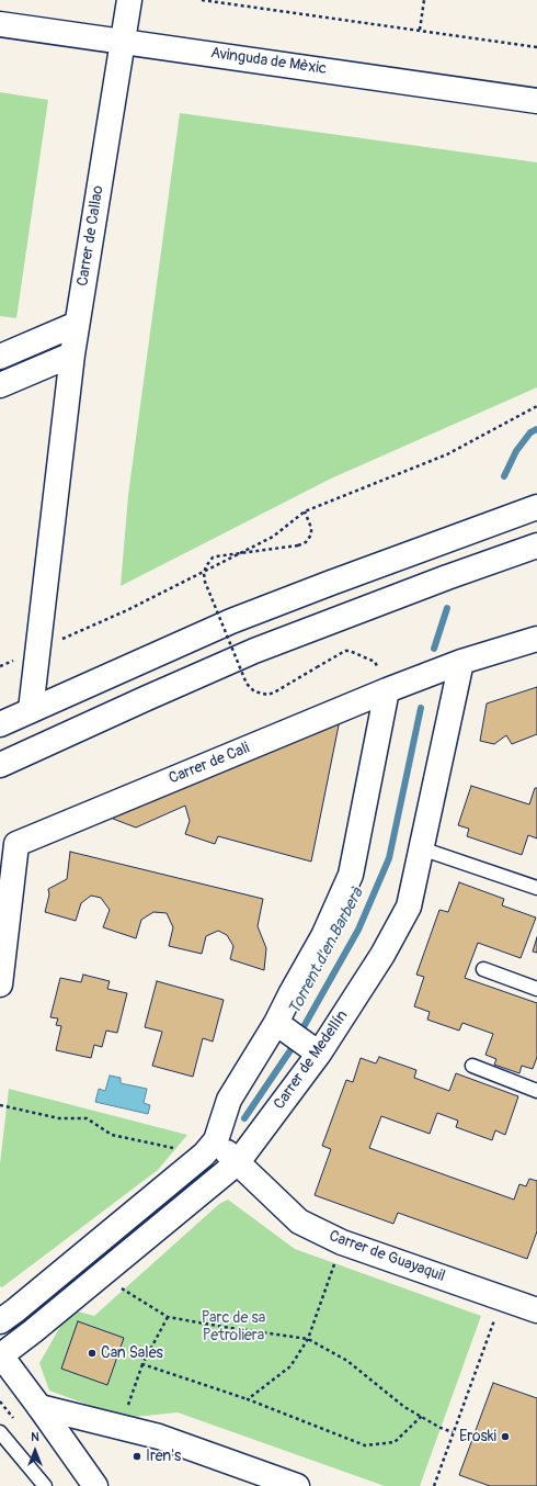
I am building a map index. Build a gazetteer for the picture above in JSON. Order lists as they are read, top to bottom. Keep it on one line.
{"streets":{"main road":["Avinguda de Mèxic","Carrer de Callao","Carrer de Cali","Carrer de Medellín","Carrer de Guayaquil"]},"crossings":[["Avinguda de Mèxic","Carrer de Callao"],["Carrer de Cali","Carrer de Medellín"],["Carrer de Medellín","Carrer de Guayaquil"]],"water":["Torrent d'en Barberà"],"parks":["Parc de sa Petroliera"],"places":["Can Sales","Eroski","Iren's"],"north":"top"}
